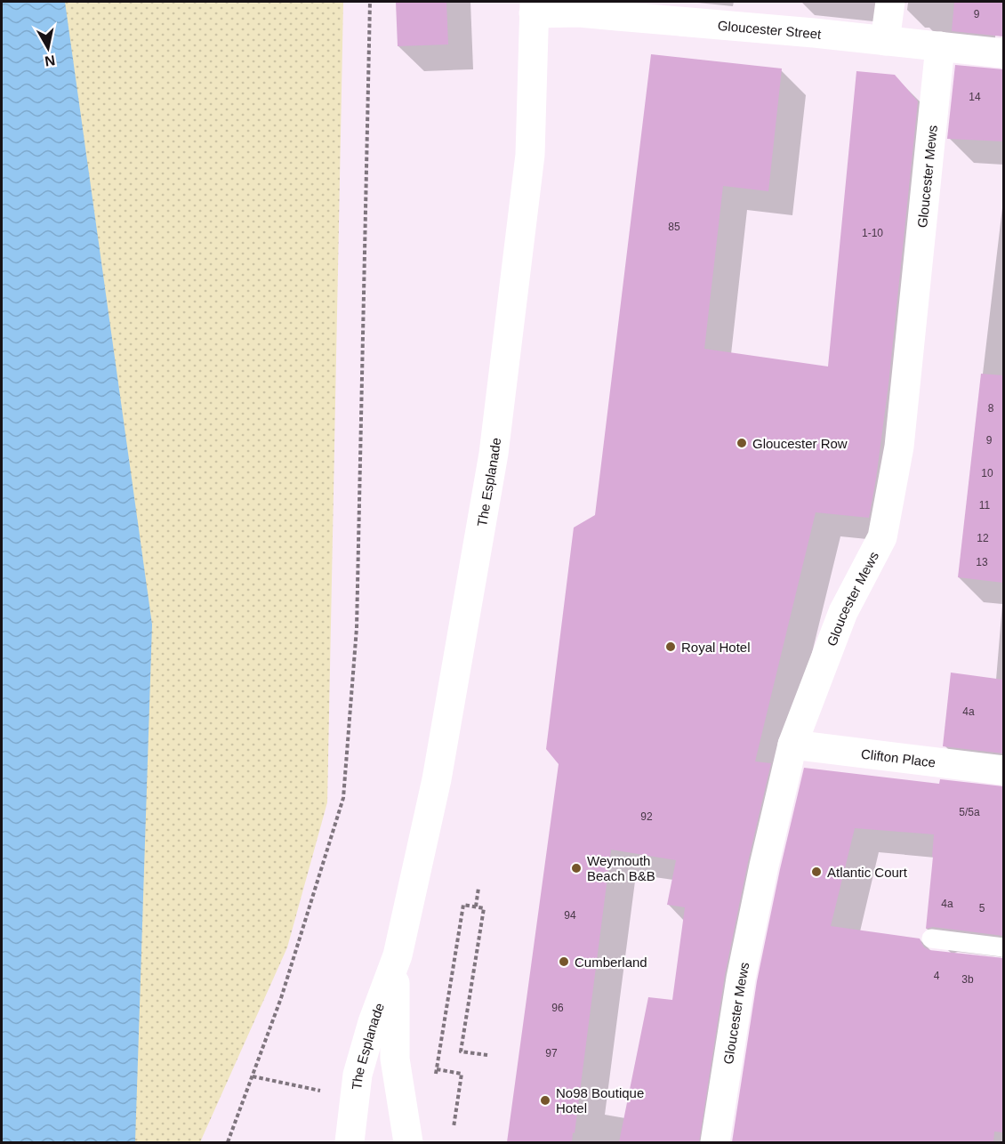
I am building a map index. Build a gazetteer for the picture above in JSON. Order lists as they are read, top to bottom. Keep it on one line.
{"streets":{"street":["Gloucester Street","Gloucester Mews","The Esplanade","Clifton Place"]},"crossings":[["Gloucester Street","Gloucester Mews"],["Gloucester Street","The Esplanade"],["Gloucester Mews","Clifton Place"]],"places":["Gloucester Row","Royal Hotel","Weymouth Beach B&B","Atlantic Court","Cumberland","No98 Boutique Hotel"],"house_numbers":["9","14","85","1-10","8","9","10","11","12","13","4a","5/5a","92","4a","5","94","4","3b","96","97"],"north":"bottom"}
